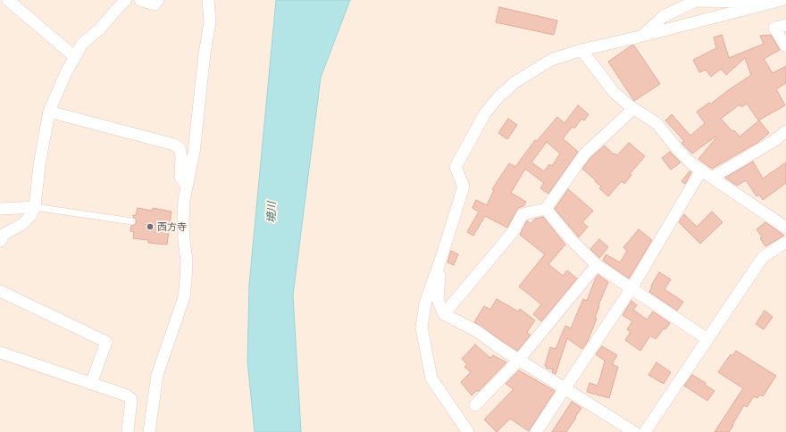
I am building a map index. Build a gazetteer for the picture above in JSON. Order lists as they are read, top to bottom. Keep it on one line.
{"water":["境川"],"places":["西方寺"]}
